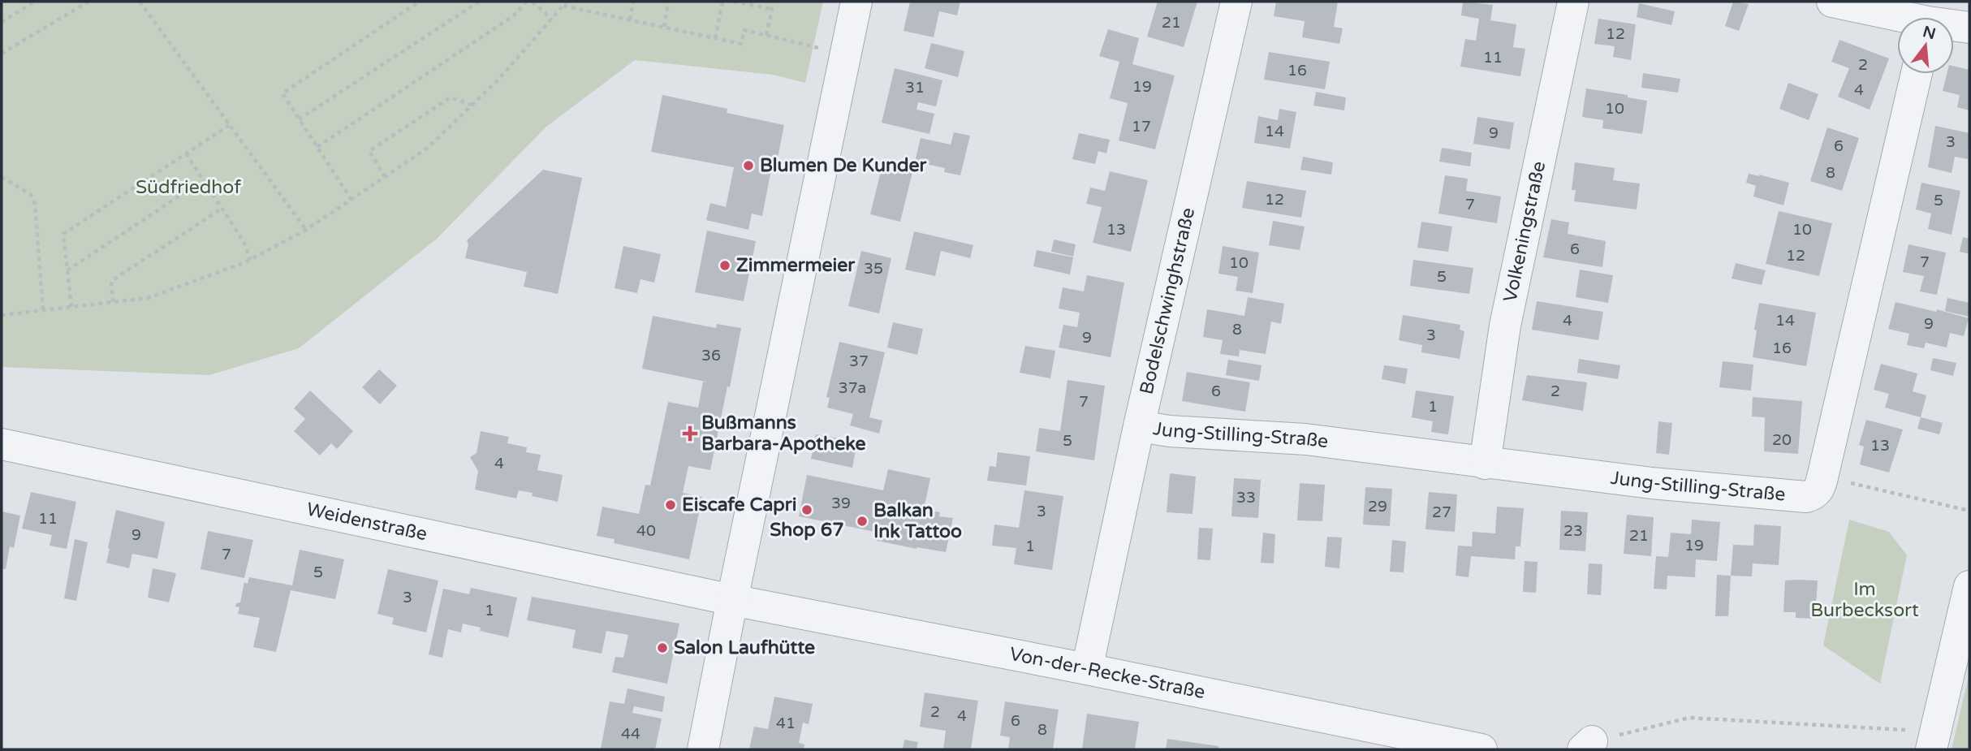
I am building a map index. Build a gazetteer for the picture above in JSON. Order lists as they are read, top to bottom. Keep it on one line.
{"streets":{"street":["Volkeningstraße","Bodelschwinghstraße","Jung-Stilling-Straße","Weidenstraße","Von-der-Recke-Straße"]},"crossings":[["Volkeningstraße","Jung-Stilling-Straße"],["Bodelschwinghstraße","Jung-Stilling-Straße"],["Bodelschwinghstraße","Von-der-Recke-Straße"],["Weidenstraße","Von-der-Recke-Straße"]],"parks":["Südfriedhof","Im Burbecksort"],"places":{"other":["Blumen De Kunder","Zimmermeier","Eiscafe Capri","Shop 67","Balkan Ink Tattoo","Salon Laufhütte"],"health":["Bußmanns Barbara-Apotheke"]},"house_numbers":["21","12","11","2","16","19","31","4","10","17","14","9","3","6","8","12","5","7","13","10","6","12","7","10","35","5","4","14","9","8","3","9","16","36","37","37a","6","2","7","1","20","5","13","4","33","39","29","3","27","11","40","23","9","21","19","1","7","5","3","1","2","4","6","41","8","44"],"north":"top"}
